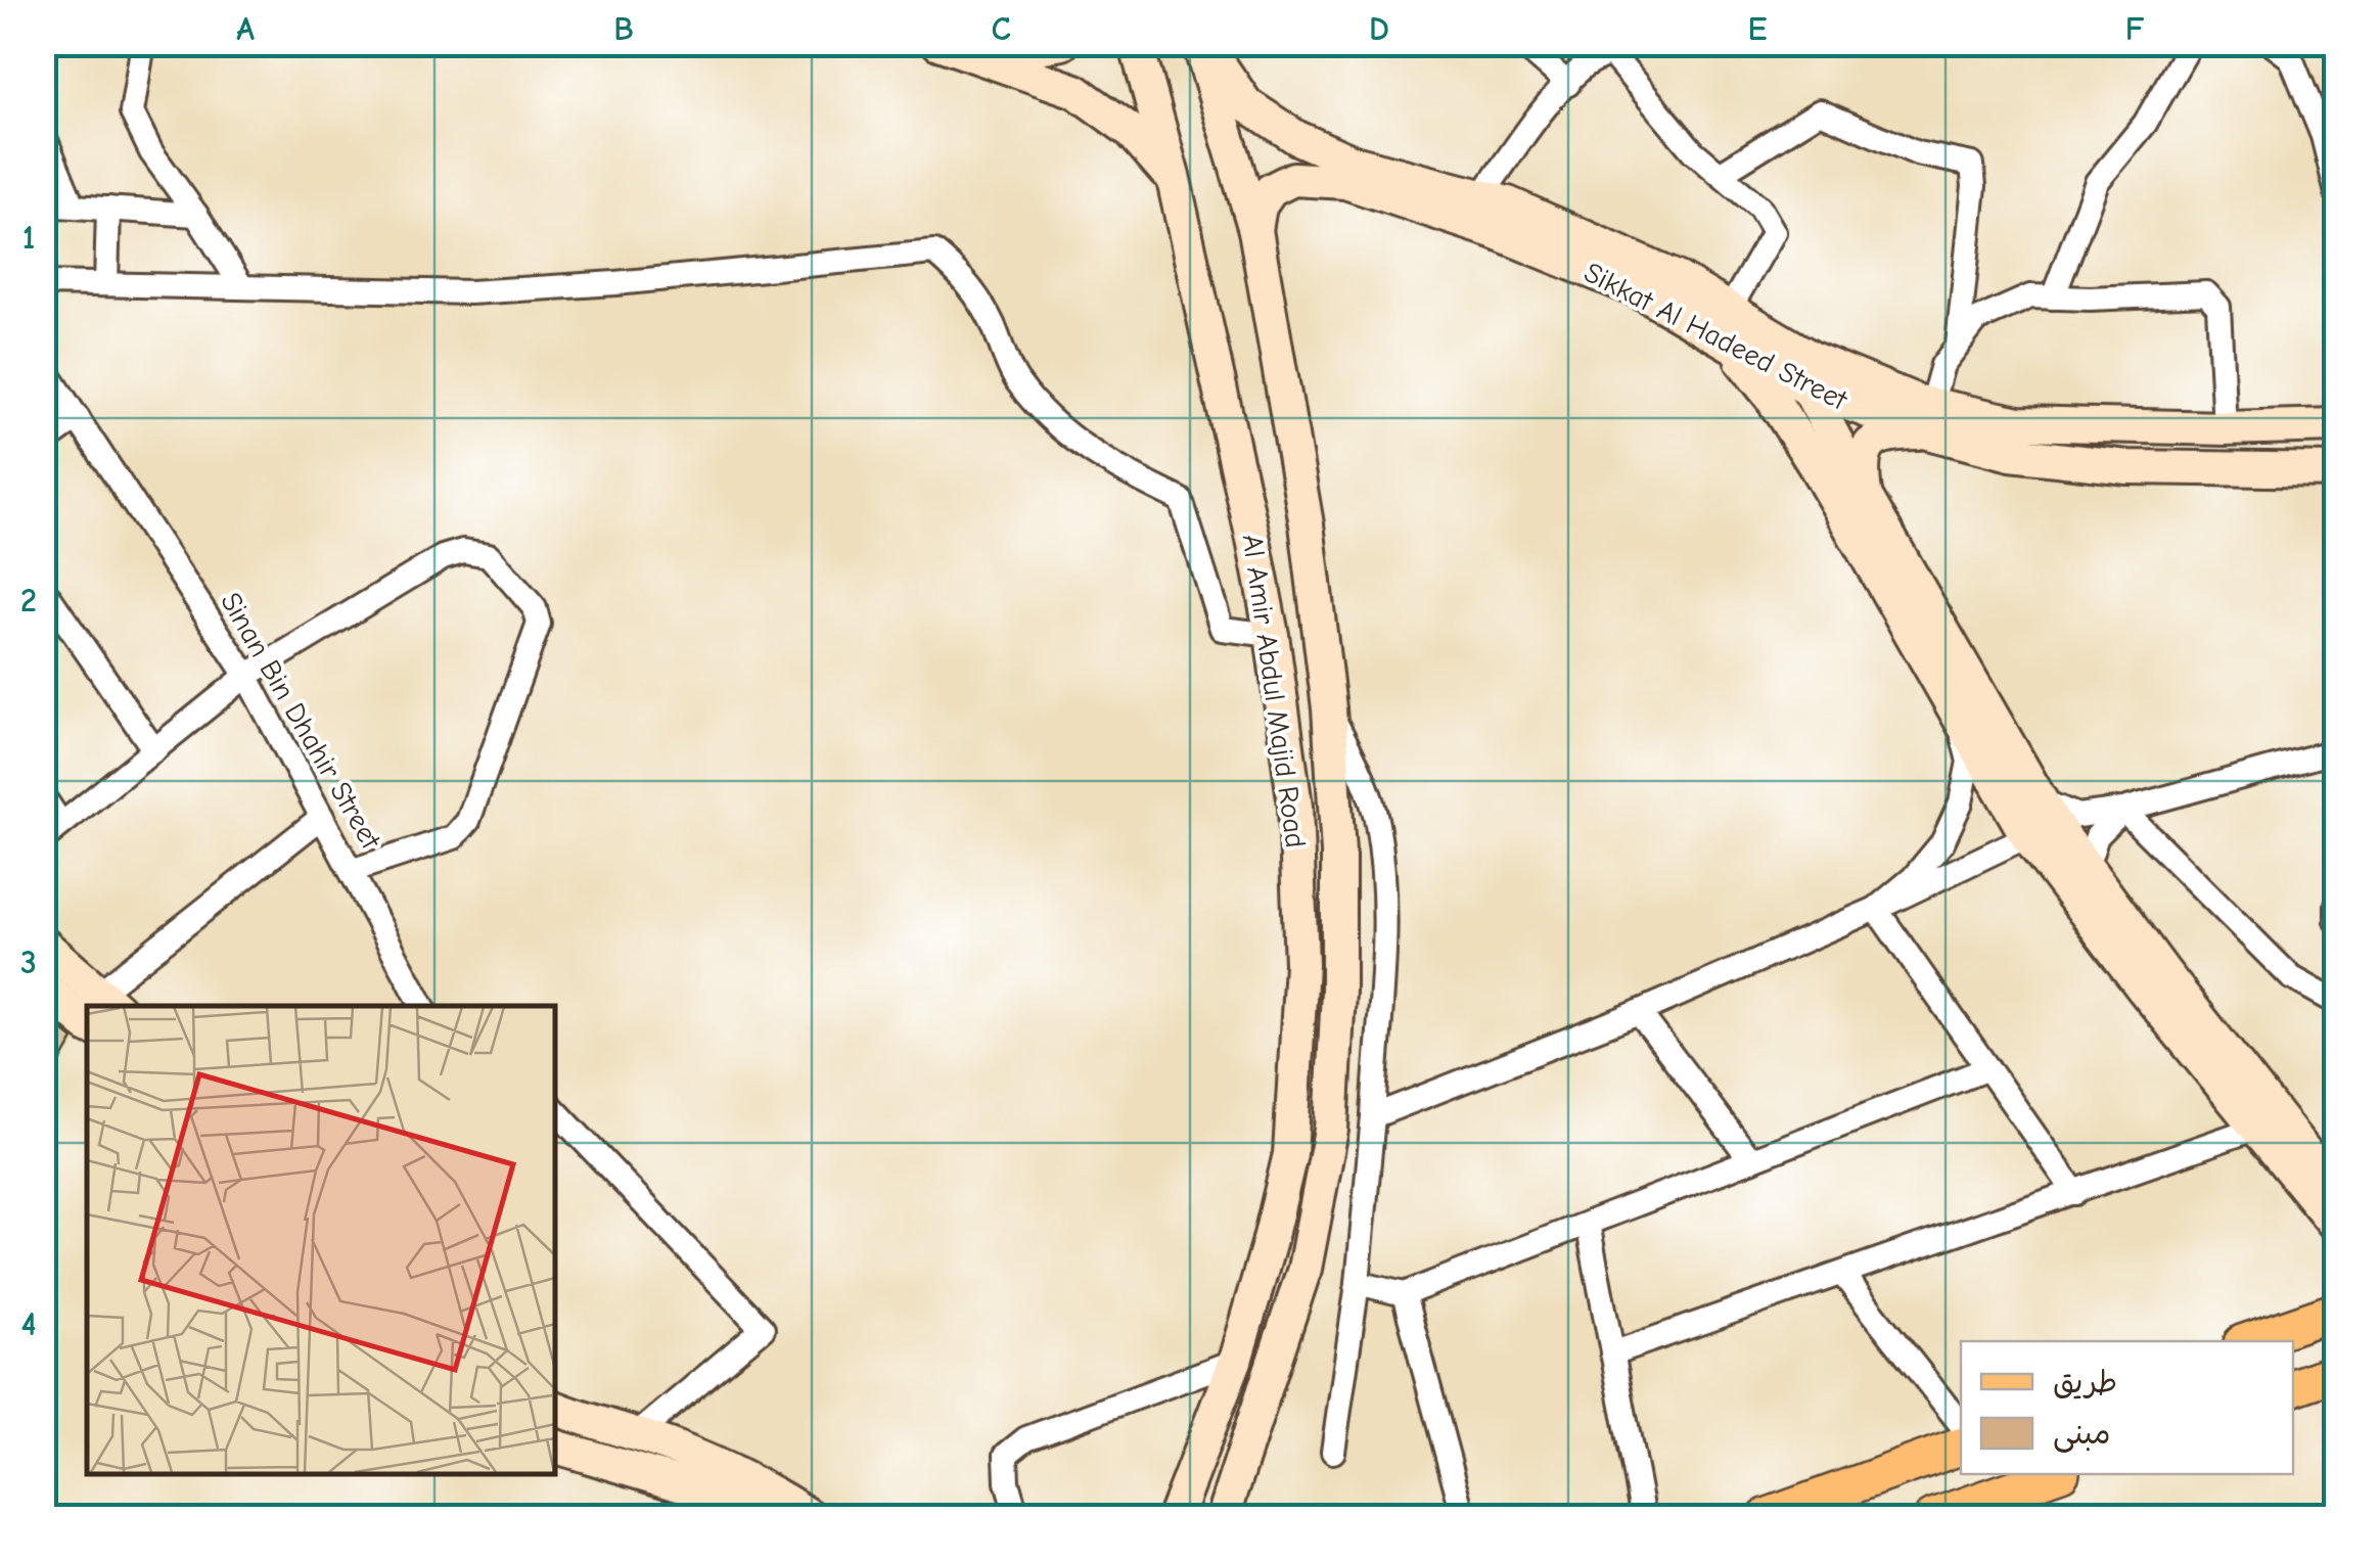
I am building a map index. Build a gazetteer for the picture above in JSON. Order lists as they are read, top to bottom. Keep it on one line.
{"streets":{"main road":["Sikkat Al Hadeed Street","Al Amir Abdul Majid Road"],"street":["Sinan Bin Dhahir Street"]},"crossings":[["Sikkat Al Hadeed Street","Al Amir Abdul Majid Road"]],"legend":["طريق","مبنى"],"grid":{"columns":["A","B","C","D","E","F"],"rows":["1","2","3","4"]}}
